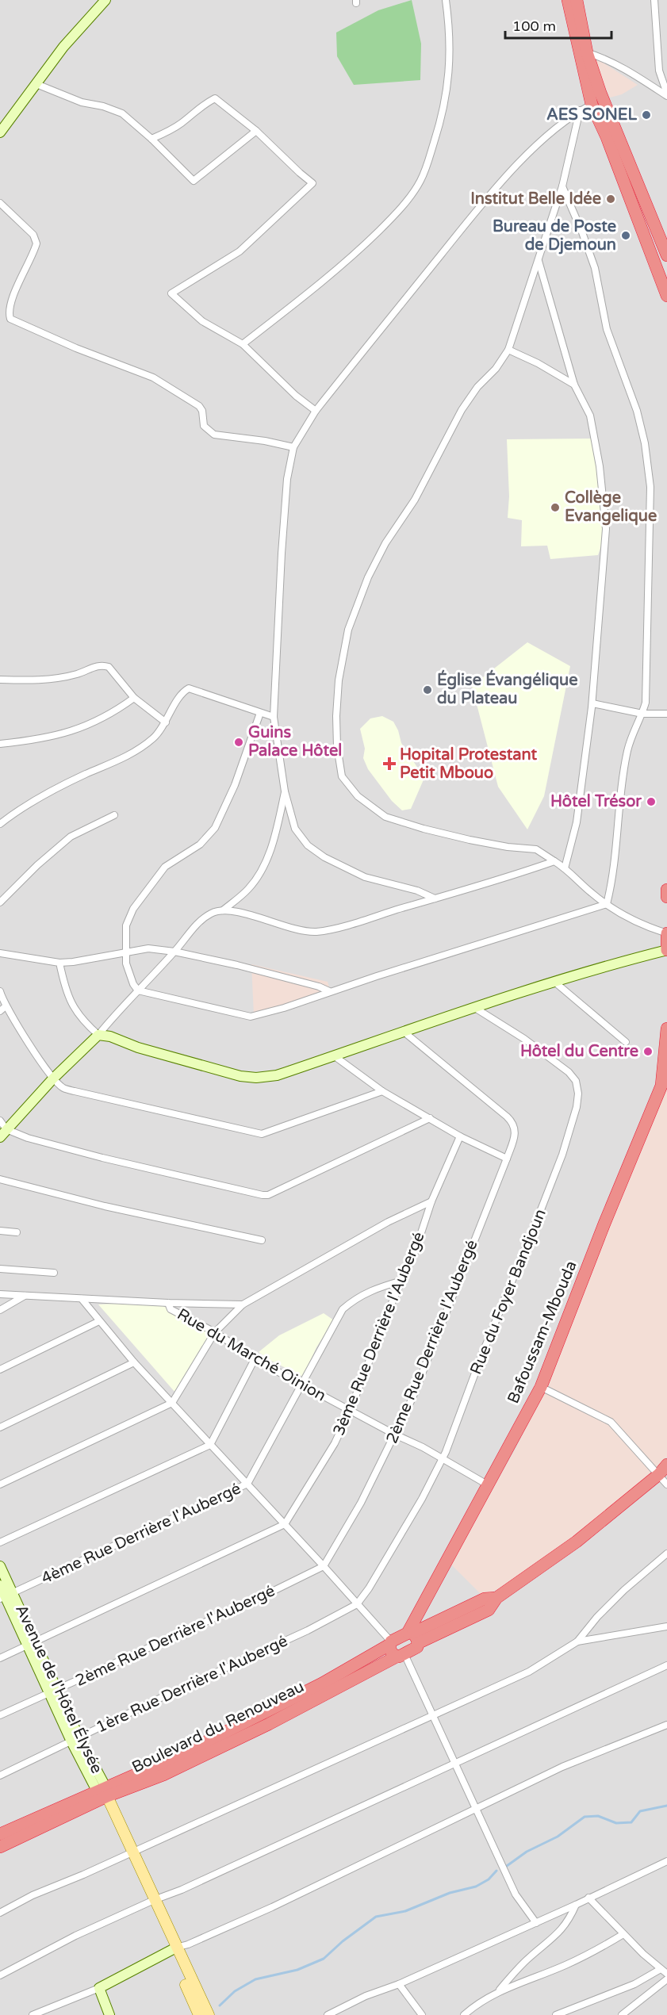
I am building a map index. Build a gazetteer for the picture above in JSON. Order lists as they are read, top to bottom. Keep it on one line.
{"streets":{"highway":["Bafoussam-Mbouda","Boulevard du Renouveau"],"street":["Rue du Foyer Bandjoun","3ème Rue Derrière l'Aubergé","2ème Rue Derrière l'Aubergé","Rue du Marché Oinion","4ème Rue Derrière l'Aubergé","1ère Rue Derrière l'Aubergé","Avenue de l'Hôtel Élysée"]},"crossings":[["Rue du Foyer Bandjoun","Rue du Marché Oinion"],["Rue du Foyer Bandjoun","1ère Rue Derrière l'Aubergé"],["Bafoussam-Mbouda","Rue du Marché Oinion"],["Bafoussam-Mbouda","Boulevard du Renouveau"],["3ème Rue Derrière l'Aubergé","Rue du Marché Oinion"],["3ème Rue Derrière l'Aubergé","4ème Rue Derrière l'Aubergé"],["2ème Rue Derrière l'Aubergé","Rue du Marché Oinion"],["2ème Rue Derrière l'Aubergé","Avenue de l'Hôtel Élysée"],["Rue du Marché Oinion","4ème Rue Derrière l'Aubergé"],["4ème Rue Derrière l'Aubergé","Avenue de l'Hôtel Élysée"],["1ère Rue Derrière l'Aubergé","Avenue de l'Hôtel Élysée"],["Avenue de l'Hôtel Élysée","Boulevard du Renouveau"]],"places":{"other":["AES SONEL","Institut Belle Idée","Bureau de Poste de Djemoun","Collège Evangelique","Église Évangélique du Plateau","Guins Palace Hôtel","Hôtel Trésor","Hôtel du Centre"],"health":["Hopital Protestant Petit Mbouo"]},"scale_bar":"100 m"}
